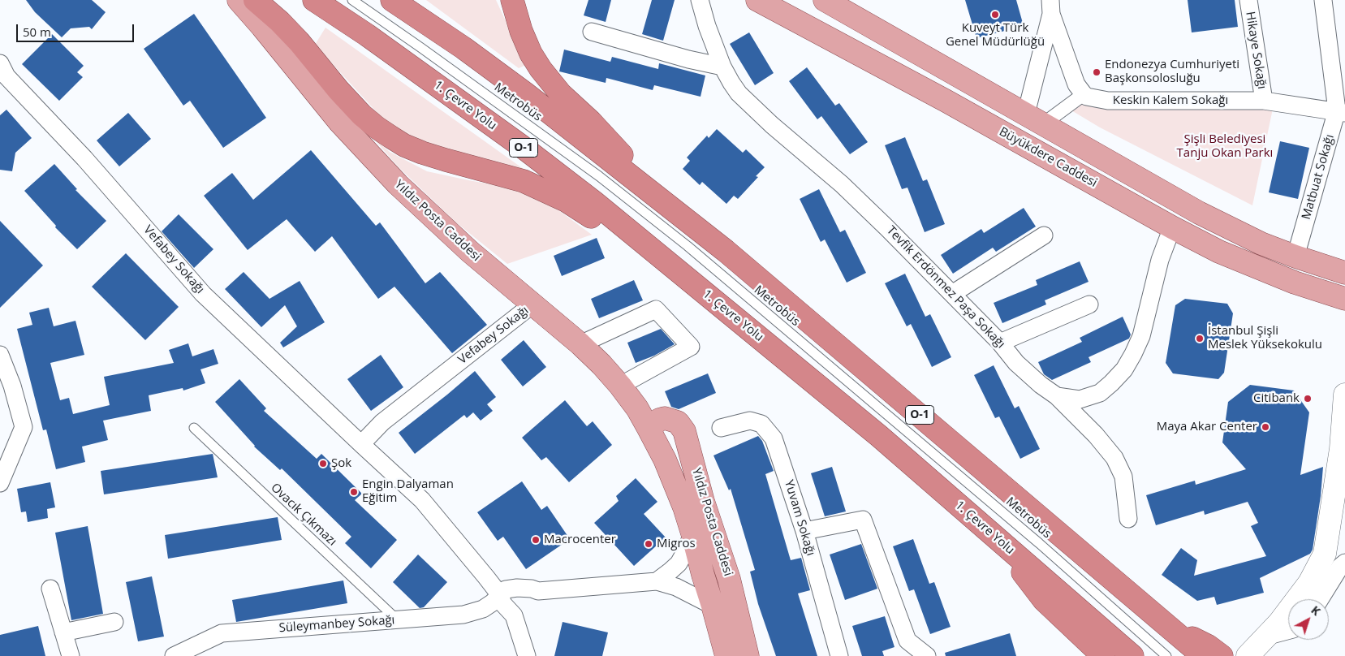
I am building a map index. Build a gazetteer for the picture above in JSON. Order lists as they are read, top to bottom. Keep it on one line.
{"streets":{"highway":["1. Çevre Yolu","O-1"],"main road":["Büyükdere Caddesi","Yıldız Posta Caddesi"],"street":["Hikaye Sokağı","Keskin Kalem Sokağı","Matbuat Sokağı","Vefabey Sokağı","Tevfik Erdönmez Paşa Sokağı","Yuvam Sokağı","Süleymanbey Sokağı"],"lane":["Metrobüs","Ovacık Çıkmazı"]},"crossings":[["Hikaye Sokağı","Keskin Kalem Sokağı"],["Keskin Kalem Sokağı","Matbuat Sokağı"],["Büyükdere Caddesi","Tevfik Erdönmez Paşa Sokağı"],["Yıldız Posta Caddesi","Vefabey Sokağı"],["Yıldız Posta Caddesi","Süleymanbey Sokağı"],["Vefabey Sokağı","Süleymanbey Sokağı"],["Ovacık Çıkmazı","Süleymanbey Sokağı"]],"parks":["Şişli Belediyesi Tanju Okan Parkı"],"places":["Kuveyt Türk Genel Müdürlüğü","Endonezya Cumhuriyeti Başkonsolosluğu","İstanbul Şişli Meslek Yüksekokulu","Citibank","Maya Akar Center","Şok","Engin Dalyaman Eğitim","Macrocenter","Migros"],"scale_bar":"50 m","north":"top right"}
